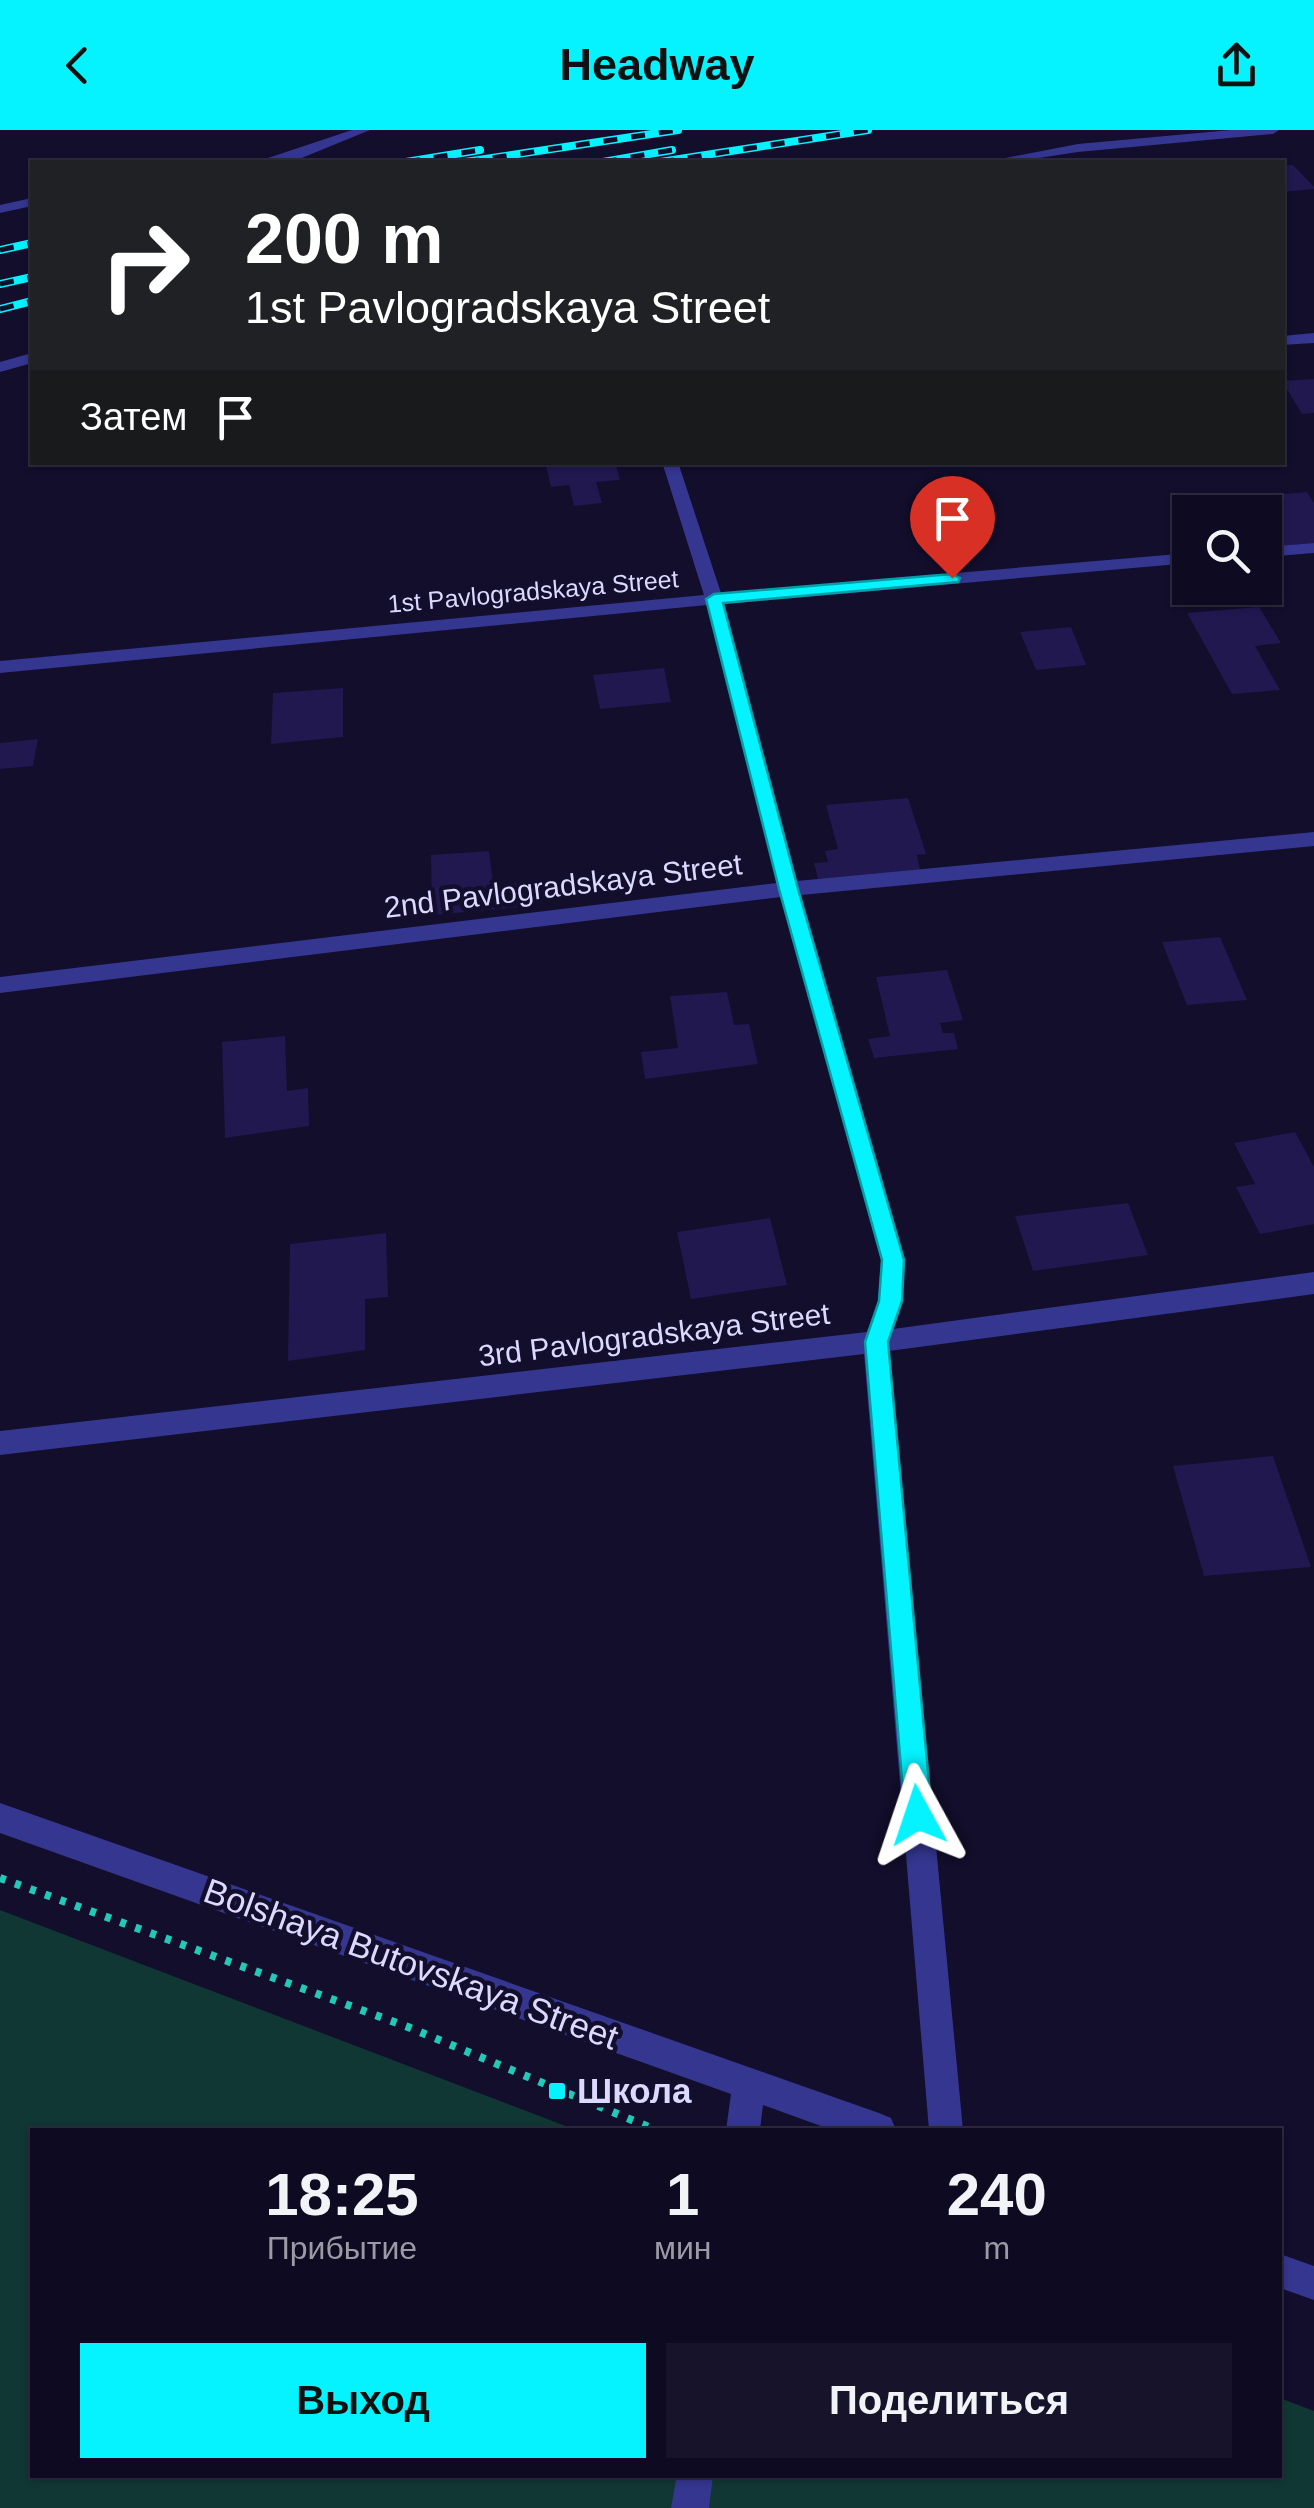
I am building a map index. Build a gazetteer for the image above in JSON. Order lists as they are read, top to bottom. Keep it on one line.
{"streets":{"street":["1st Pavlogradskaya Street","2nd Pavlogradskaya Street","3rd Pavlogradskaya Street","Bolshaya Butovskaya Street"]},"places":{"transit":["Школа"]},"page":{"header":"Headway","turn":["200 m","1st Pavlogradskaya Street"],"then":"Затем","eta":["18:25","Прибытие","1","мин","240","m"],"buttons":["Выход","Поделиться"]}}
